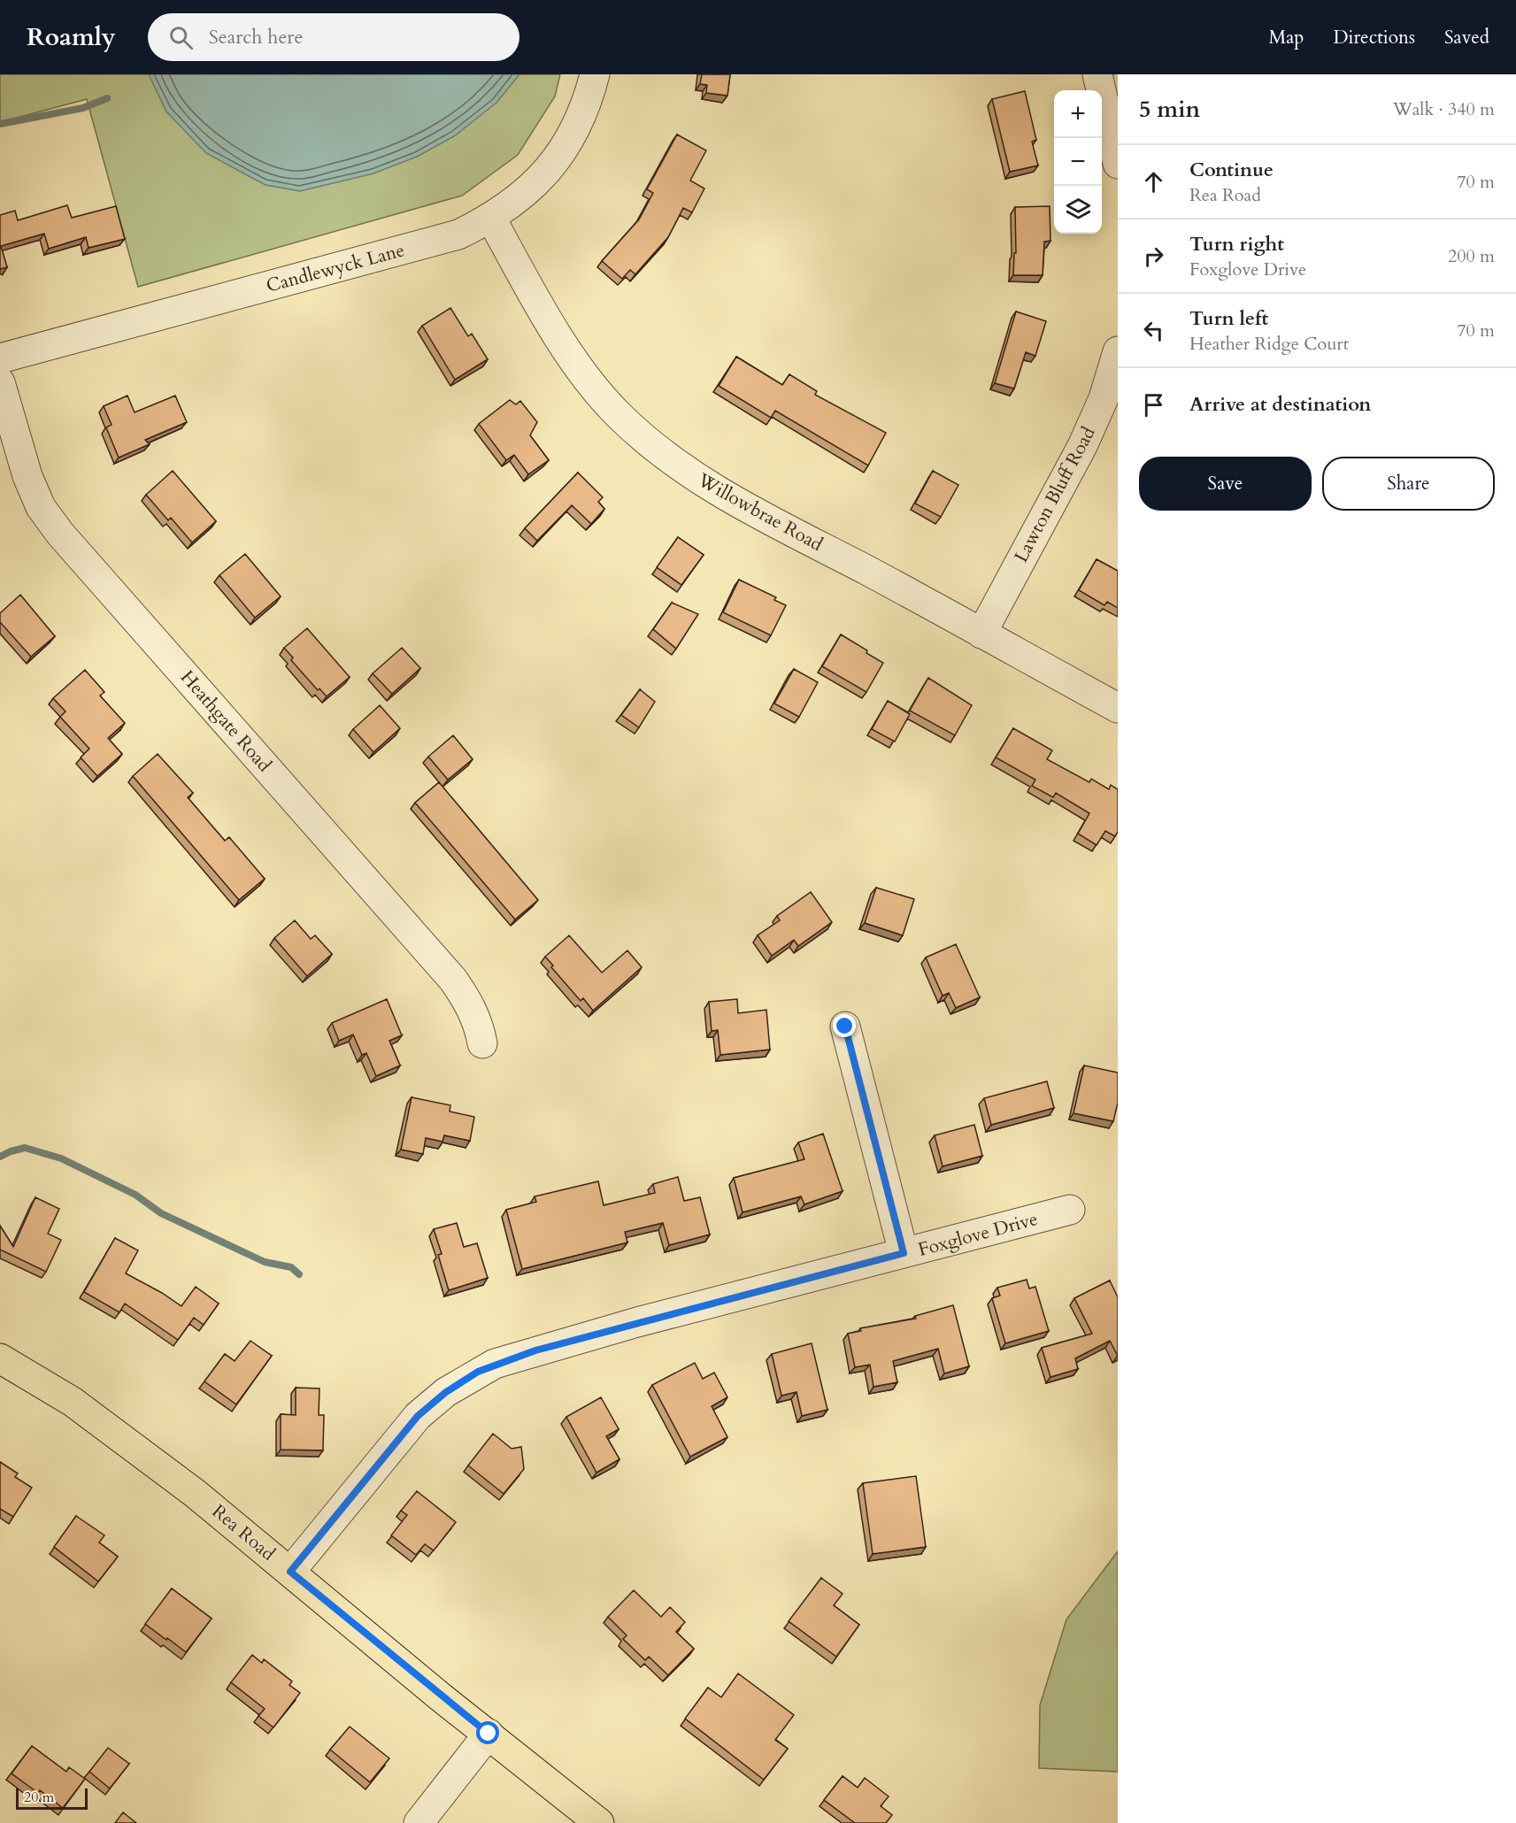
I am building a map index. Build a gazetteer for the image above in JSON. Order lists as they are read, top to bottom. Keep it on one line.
{"streets":{"main road":["Rea Road"],"street":["Candlewyck Lane","Lawton Bluff Road","Willowbrae Road","Heathgate Road","Foxglove Drive"]},"crossings":[["Candlewyck Lane","Willowbrae Road"],["Lawton Bluff Road","Willowbrae Road"],["Foxglove Drive","Rea Road"]],"scale_bar":"20 m","page":{"header":"Roamly","search":"Search here","nav":["Map","Directions","Saved"],"heading":["5 min","Walk · 340 m"],"map_buttons":["+","−"],"list":[["Continue","Rea Road","70 m"],["Turn right","Foxglove Drive","200 m"],["Turn left","Heather Ridge Court","70 m"],"Arrive at destination"],"buttons":["Save","Share"],"scale":"20 m"}}
